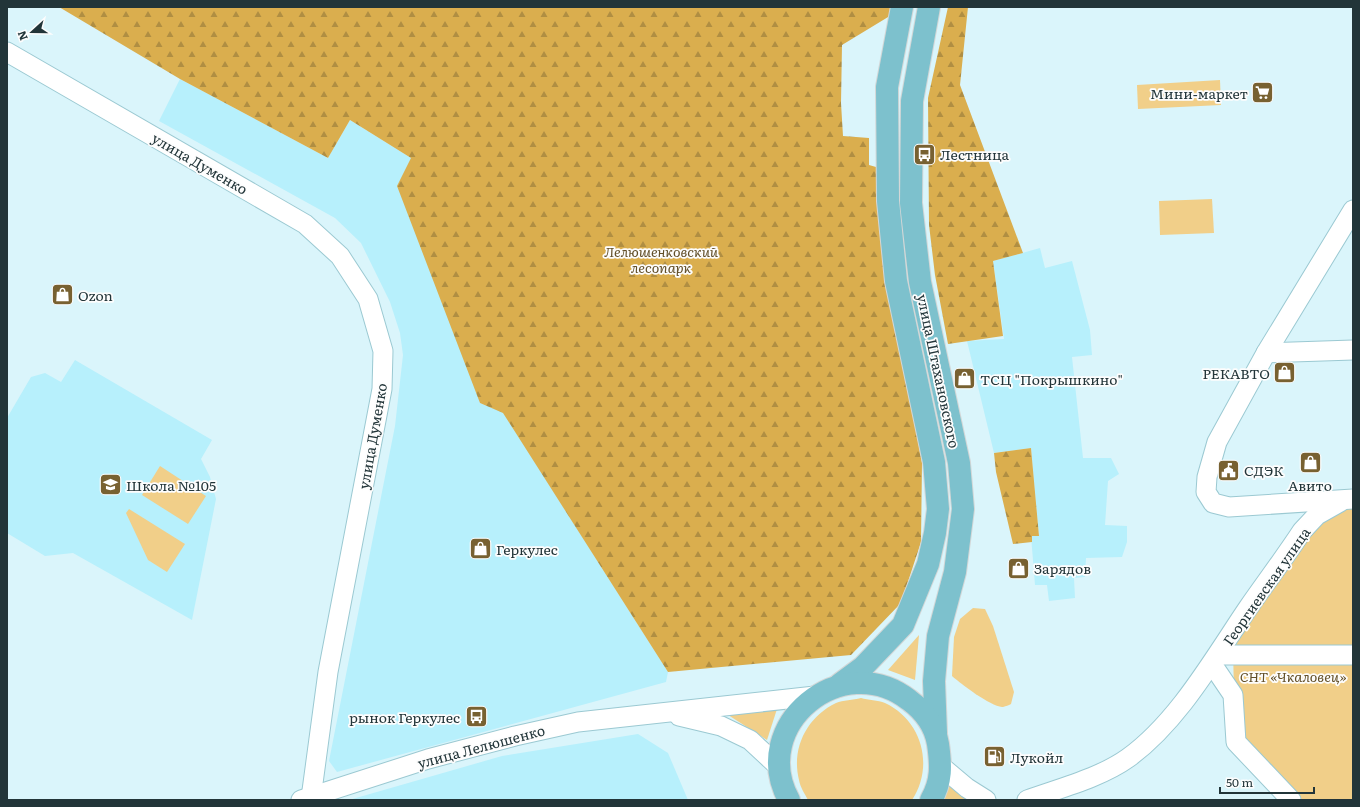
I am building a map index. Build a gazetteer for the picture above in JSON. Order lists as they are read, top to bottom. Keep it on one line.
{"streets":{"main road":["улица Штахановского"],"street":["улица Думенко","Георгиевская улица","улица Лелюшенко"]},"crossings":[["улица Думенко","улица Лелюшенко"]],"parks":["Лелюшенковский лесопарк","СНТ «Чкаловец»"],"places":{"supermarket":["Мини-маркет"],"bus stop":["Лестница","рынок Геркулес"],"shop":["Ozon","РЕКАВТО","ТСЦ \"Покрышкино\"","Авито","Геркулес","Зарядов"],"public building":["СДЭК"],"school or university":["Школа №105"],"fuel station":["Лукойл"]},"scale_bar":"50 m","north":"left"}
